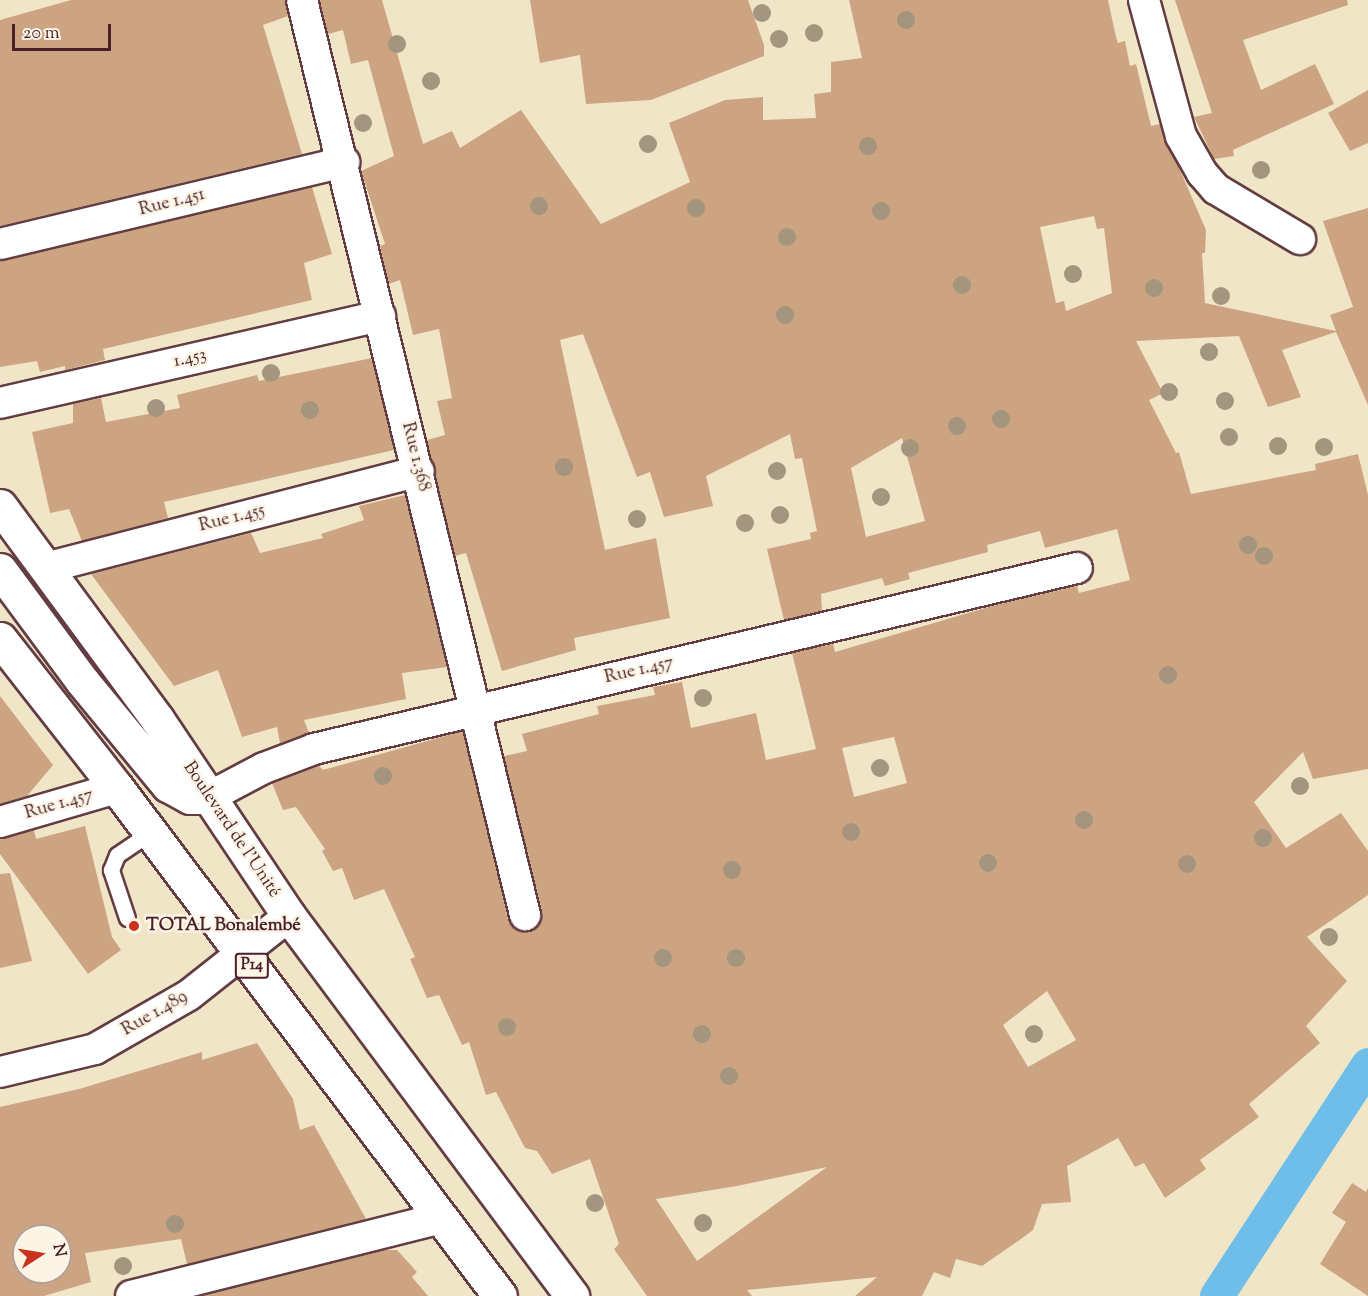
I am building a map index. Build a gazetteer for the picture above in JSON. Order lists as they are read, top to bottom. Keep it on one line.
{"streets":{"main road":["Boulevard de l'Unité","P14"],"street":["Rue 1.451","1.453","Rue 1.368","Rue 1.455","Rue 1.457","Rue 1.489"]},"crossings":[["Rue 1.451","Rue 1.368"],["1.453","Rue 1.368"],["Rue 1.368","Rue 1.455"],["Rue 1.368","Rue 1.457"],["Rue 1.455","Boulevard de l'Unité"],["Rue 1.457","Boulevard de l'Unité"],["Rue 1.457","P14"],["Boulevard de l'Unité","Rue 1.489"],["P14","Rue 1.489"]],"places":["TOTAL Bonalembé"],"scale_bar":"20 m","north":"right"}
